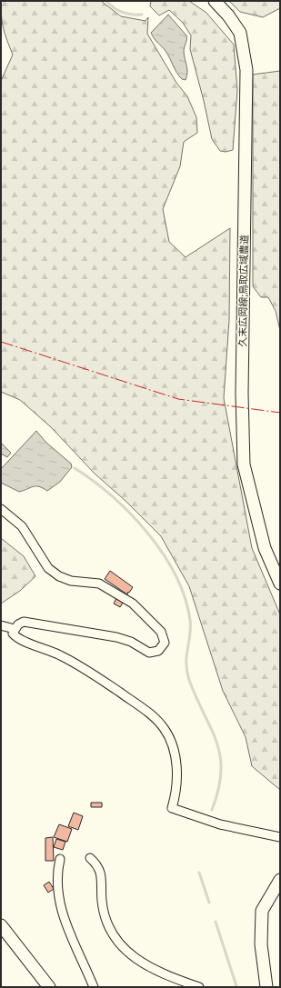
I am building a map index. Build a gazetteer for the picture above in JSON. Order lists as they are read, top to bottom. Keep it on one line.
{"streets":{"street":["久末広岡線;鳥取広域農道"]}}
